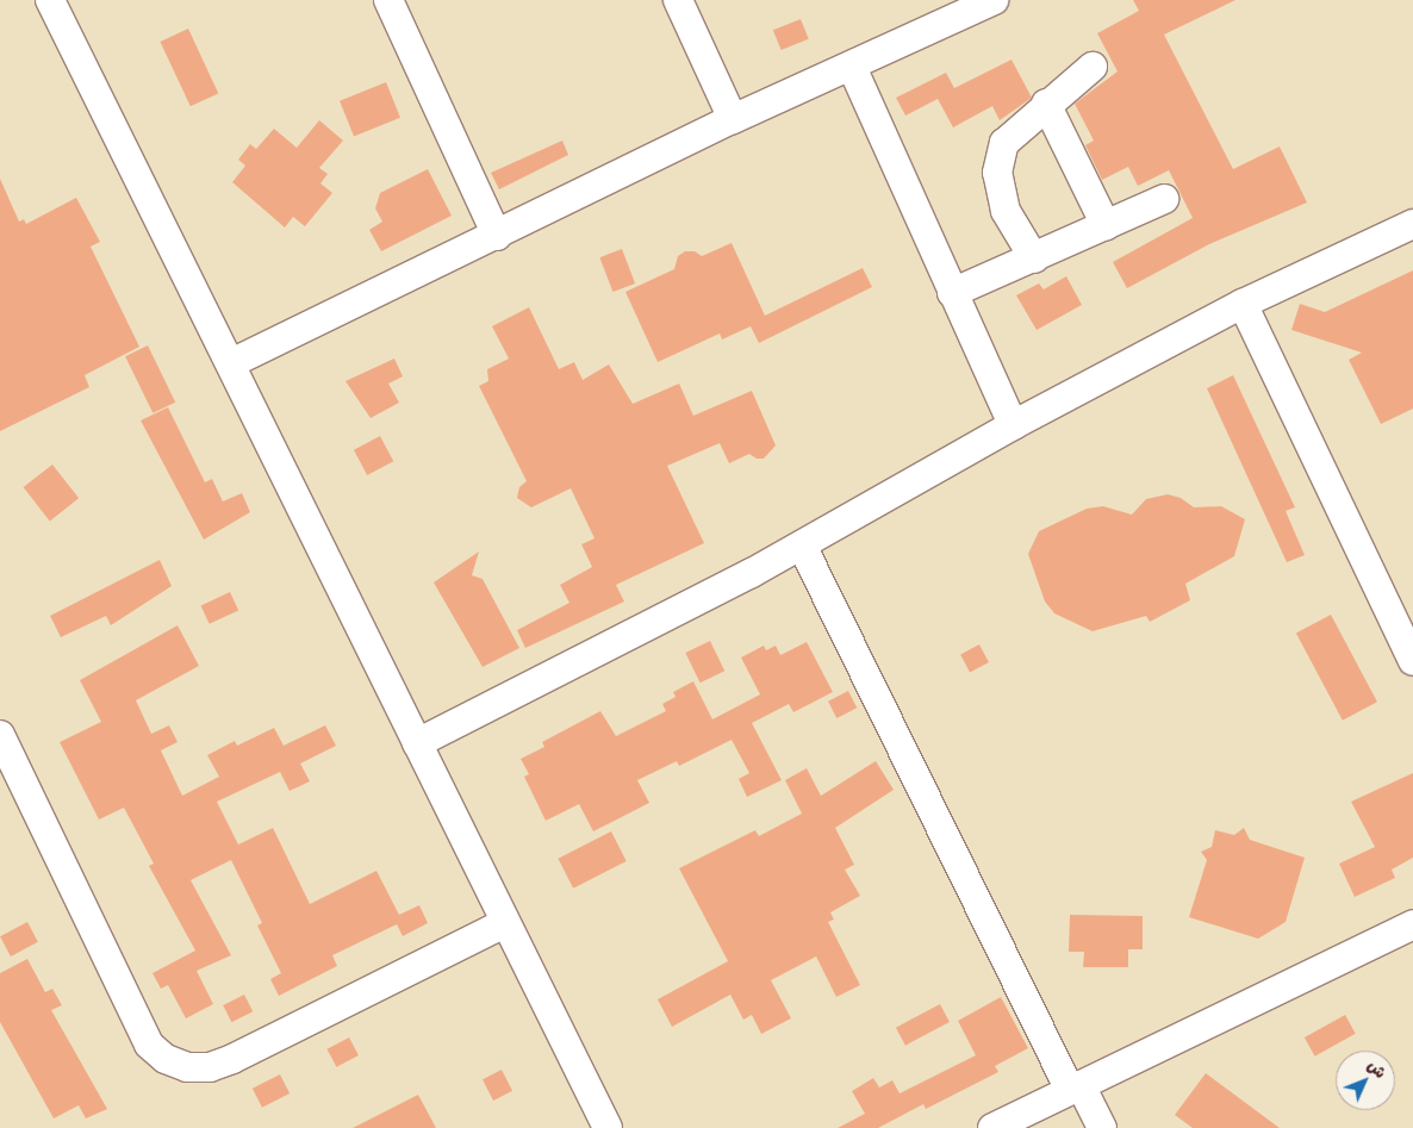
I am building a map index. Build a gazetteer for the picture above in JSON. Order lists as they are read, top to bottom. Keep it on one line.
{"north":"top right"}
